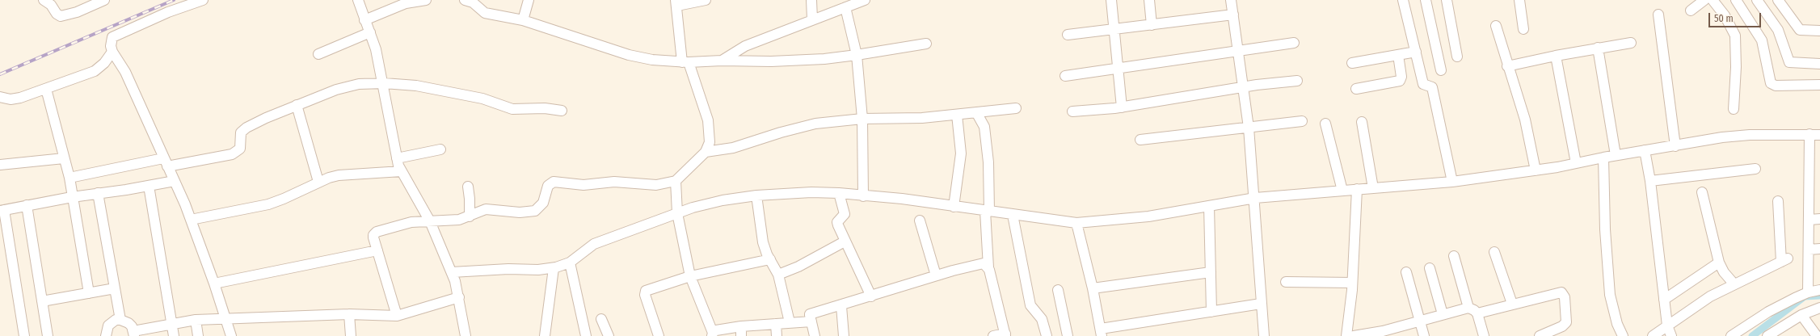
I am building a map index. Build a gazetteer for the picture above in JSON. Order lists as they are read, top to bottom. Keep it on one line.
{"scale_bar":"50 m"}
